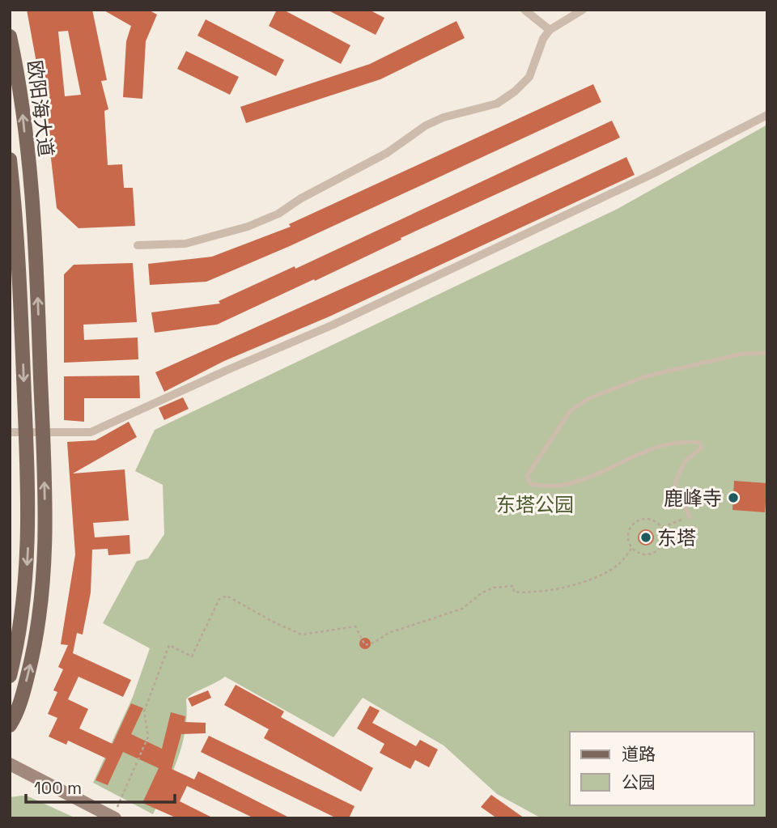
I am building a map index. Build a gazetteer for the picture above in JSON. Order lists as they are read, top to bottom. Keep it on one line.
{"streets":{"main road":["欧阳海大道"]},"parks":["东塔公园"],"places":["鹿峰寺","东塔"],"legend":["道路","公园"],"scale_bar":"100 m"}
